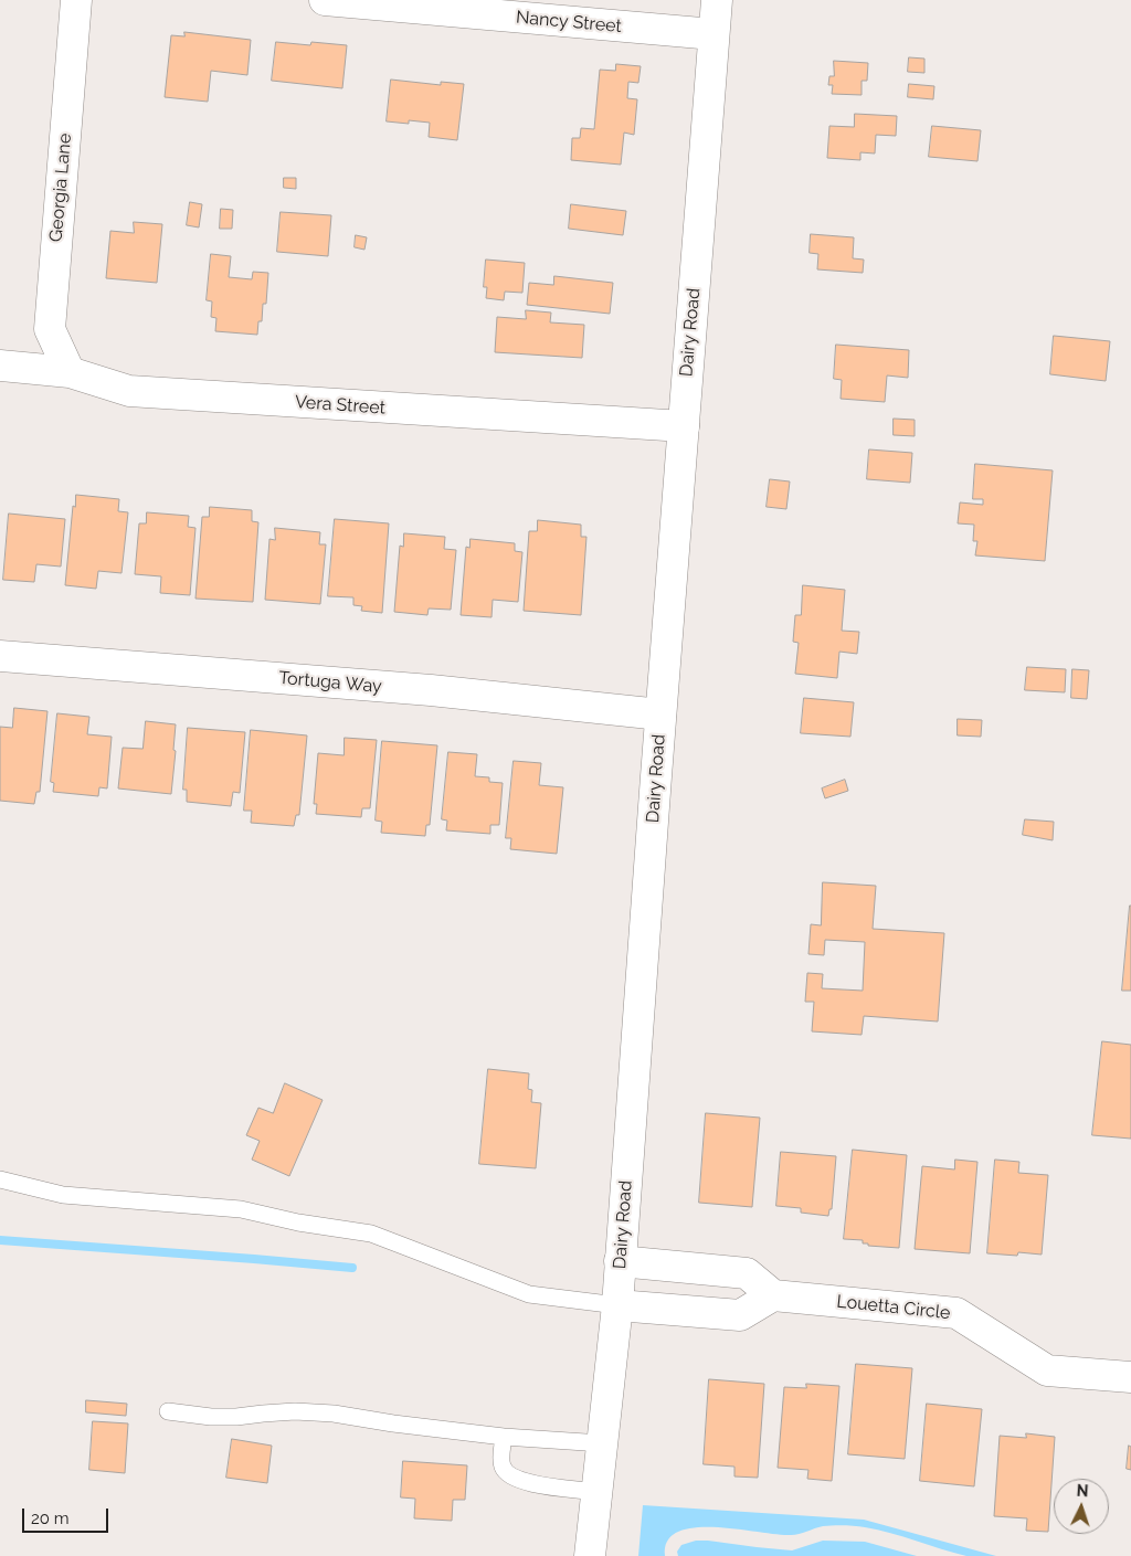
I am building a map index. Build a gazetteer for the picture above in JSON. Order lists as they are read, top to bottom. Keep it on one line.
{"streets":{"street":["Nancy Street","Georgia Lane","Dairy Road","Vera Street","Tortuga Way","Louetta Circle"]},"crossings":[["Nancy Street","Dairy Road"],["Georgia Lane","Vera Street"],["Dairy Road","Vera Street"],["Dairy Road","Tortuga Way"]],"scale_bar":"20 m","north":"top"}
